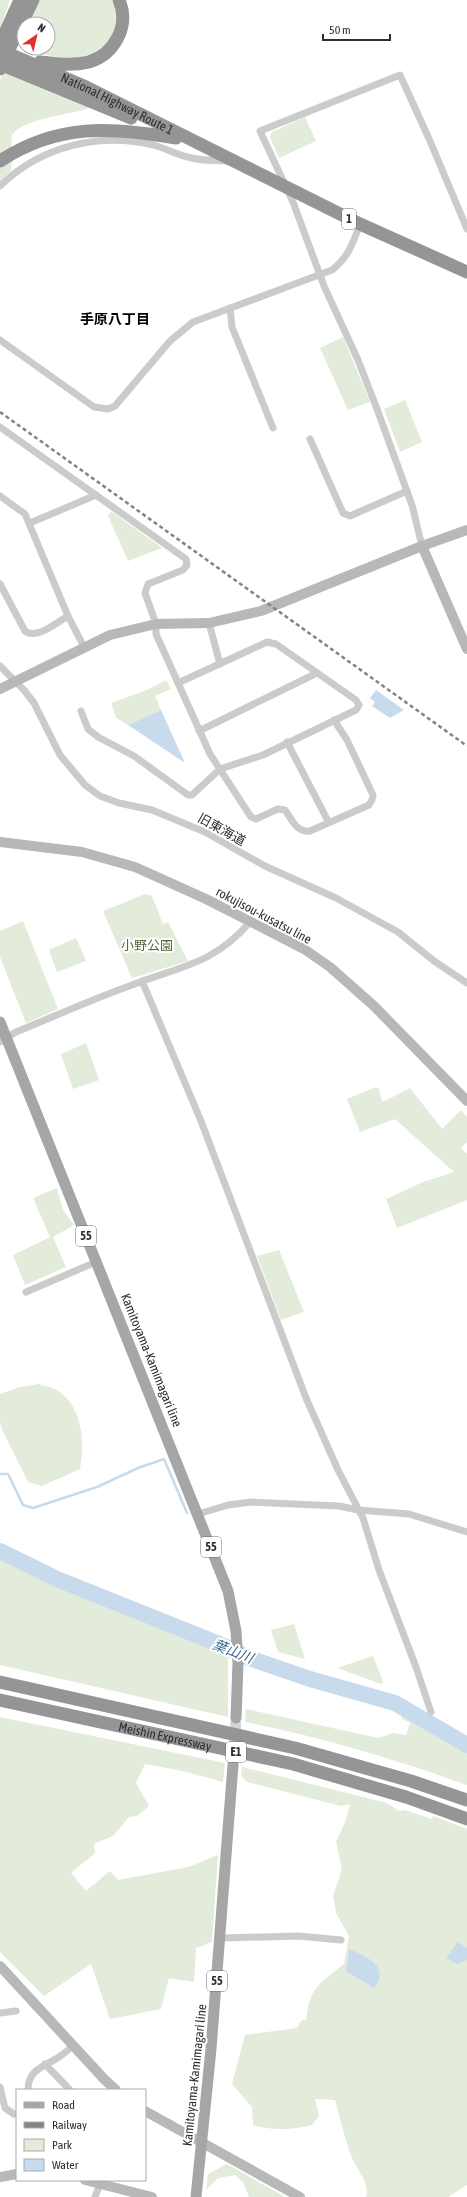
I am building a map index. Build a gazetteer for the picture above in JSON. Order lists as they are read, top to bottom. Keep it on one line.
{"streets":{"highway":["National Highway Route 1","1","Meishin Expressway","E1"],"main road":["55","Kamitoyama-Kamimagari line"],"street":["旧東海道","rokujisou-kusatsu line"]},"districts":["手原八丁目"],"water":["葉山川"],"parks":["小野公園"],"legend":["Road","Railway","Park","Water"],"scale_bar":"50 m","north":"top right"}
